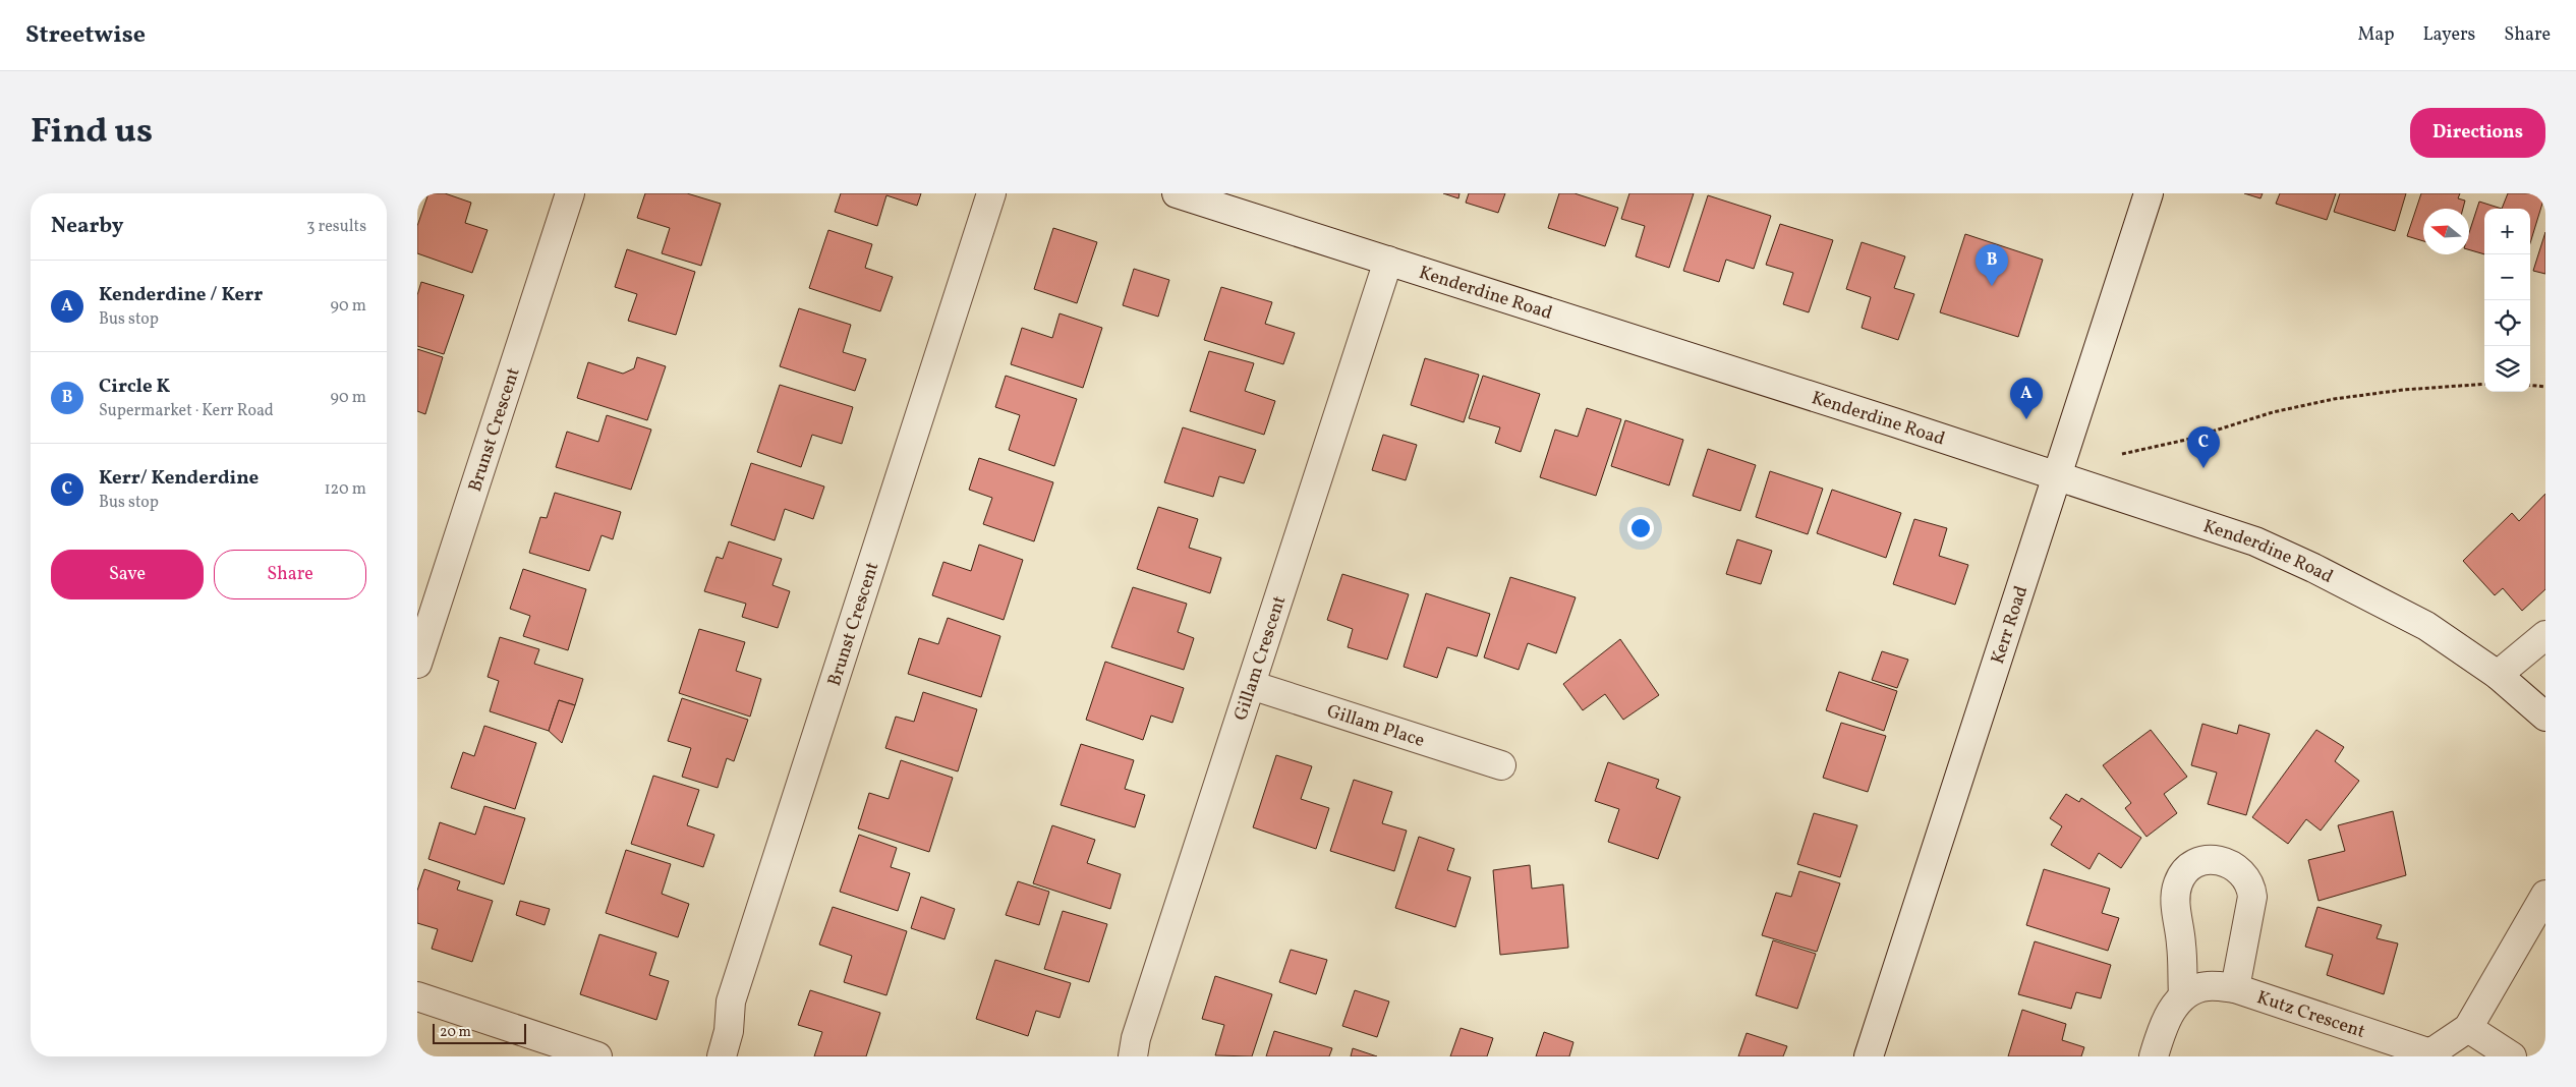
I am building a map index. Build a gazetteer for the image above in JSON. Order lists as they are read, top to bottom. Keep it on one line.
{"streets":{"street":["Kenderdine Road","Brunst Crescent","Kerr Road","Gillam Crescent","Gillam Place","Kutz Crescent"]},"crossings":[["Kenderdine Road","Kerr Road"],["Kenderdine Road","Gillam Crescent"],["Gillam Crescent","Gillam Place"]],"scale_bar":"20 m","north":"left","page":{"header":"Streetwise","nav":["Map","Layers","Share"],"title":"Find us","buttons":["Directions",["Save","Share"]],"heading":["Nearby","3 results"],"map_buttons":["+","−"],"pins":["B","A","C"],"list":[{"mark":"A","name":"Kenderdine / Kerr","note":"Bus stop","value":"90 m"},{"mark":"B","name":"Circle K","note":"Supermarket · Kerr Road","value":"90 m"},{"mark":"C","name":"Kerr/ Kenderdine","note":"Bus stop","value":"120 m"}],"scale":"20 m"}}
